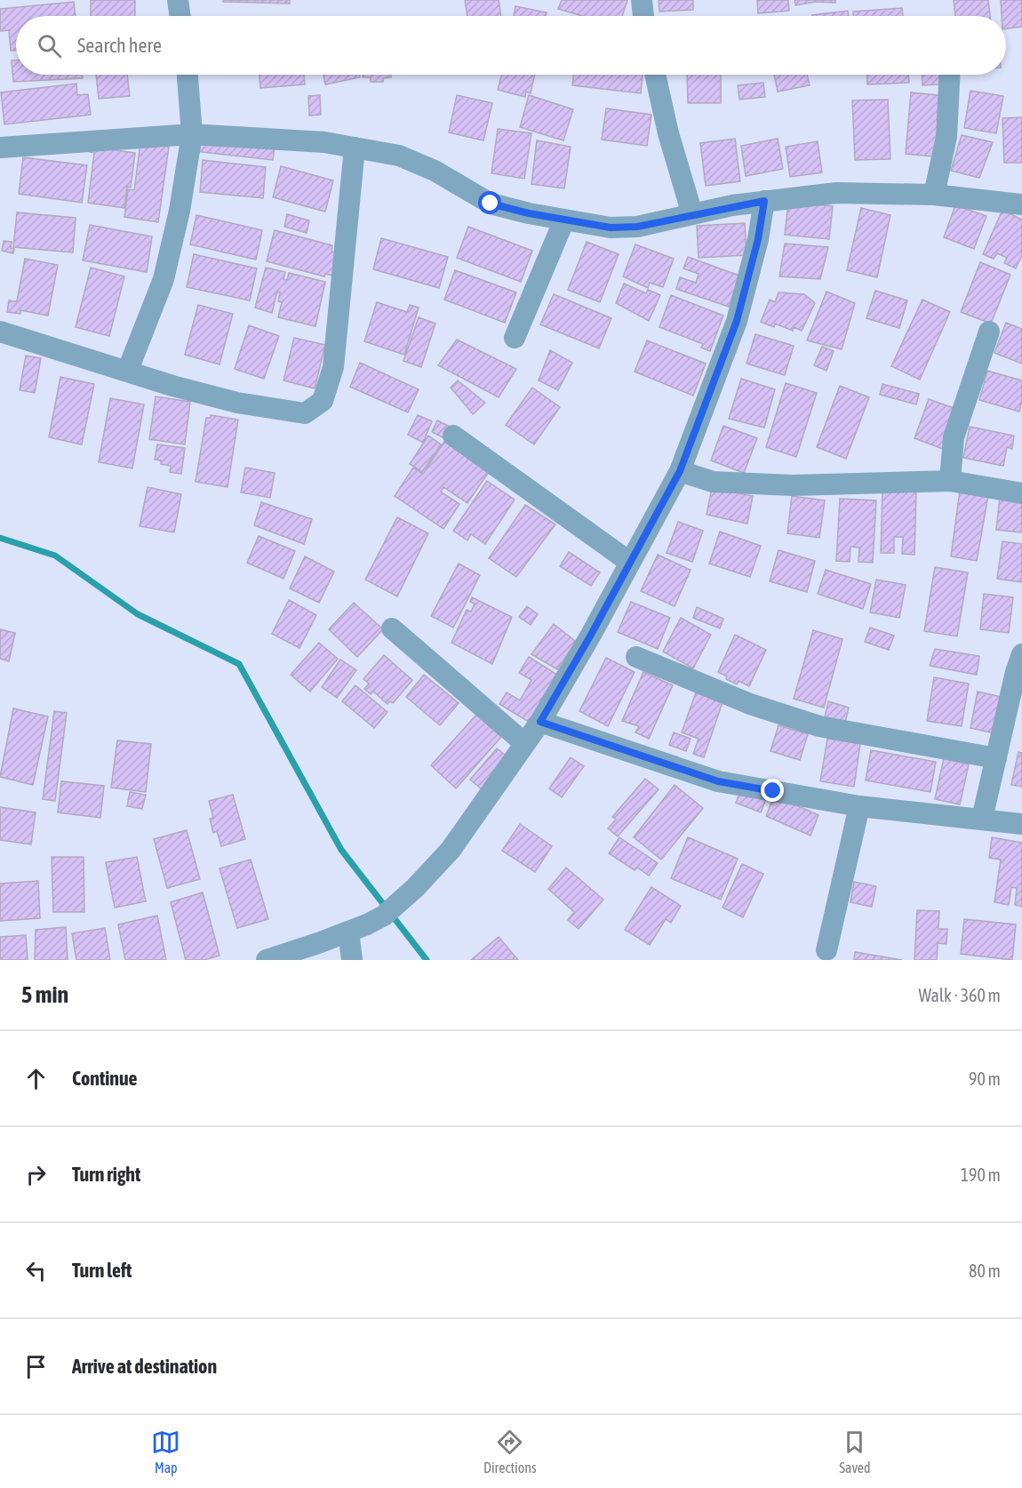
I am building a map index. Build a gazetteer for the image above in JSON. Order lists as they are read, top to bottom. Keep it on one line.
{"page":{"search":"Search here","heading":["5 min","Walk · 360 m"],"list":[["Continue","90 m"],["Turn right","190 m"],["Turn left","80 m"],"Arrive at destination"],"nav":["Map","Directions","Saved"]}}
